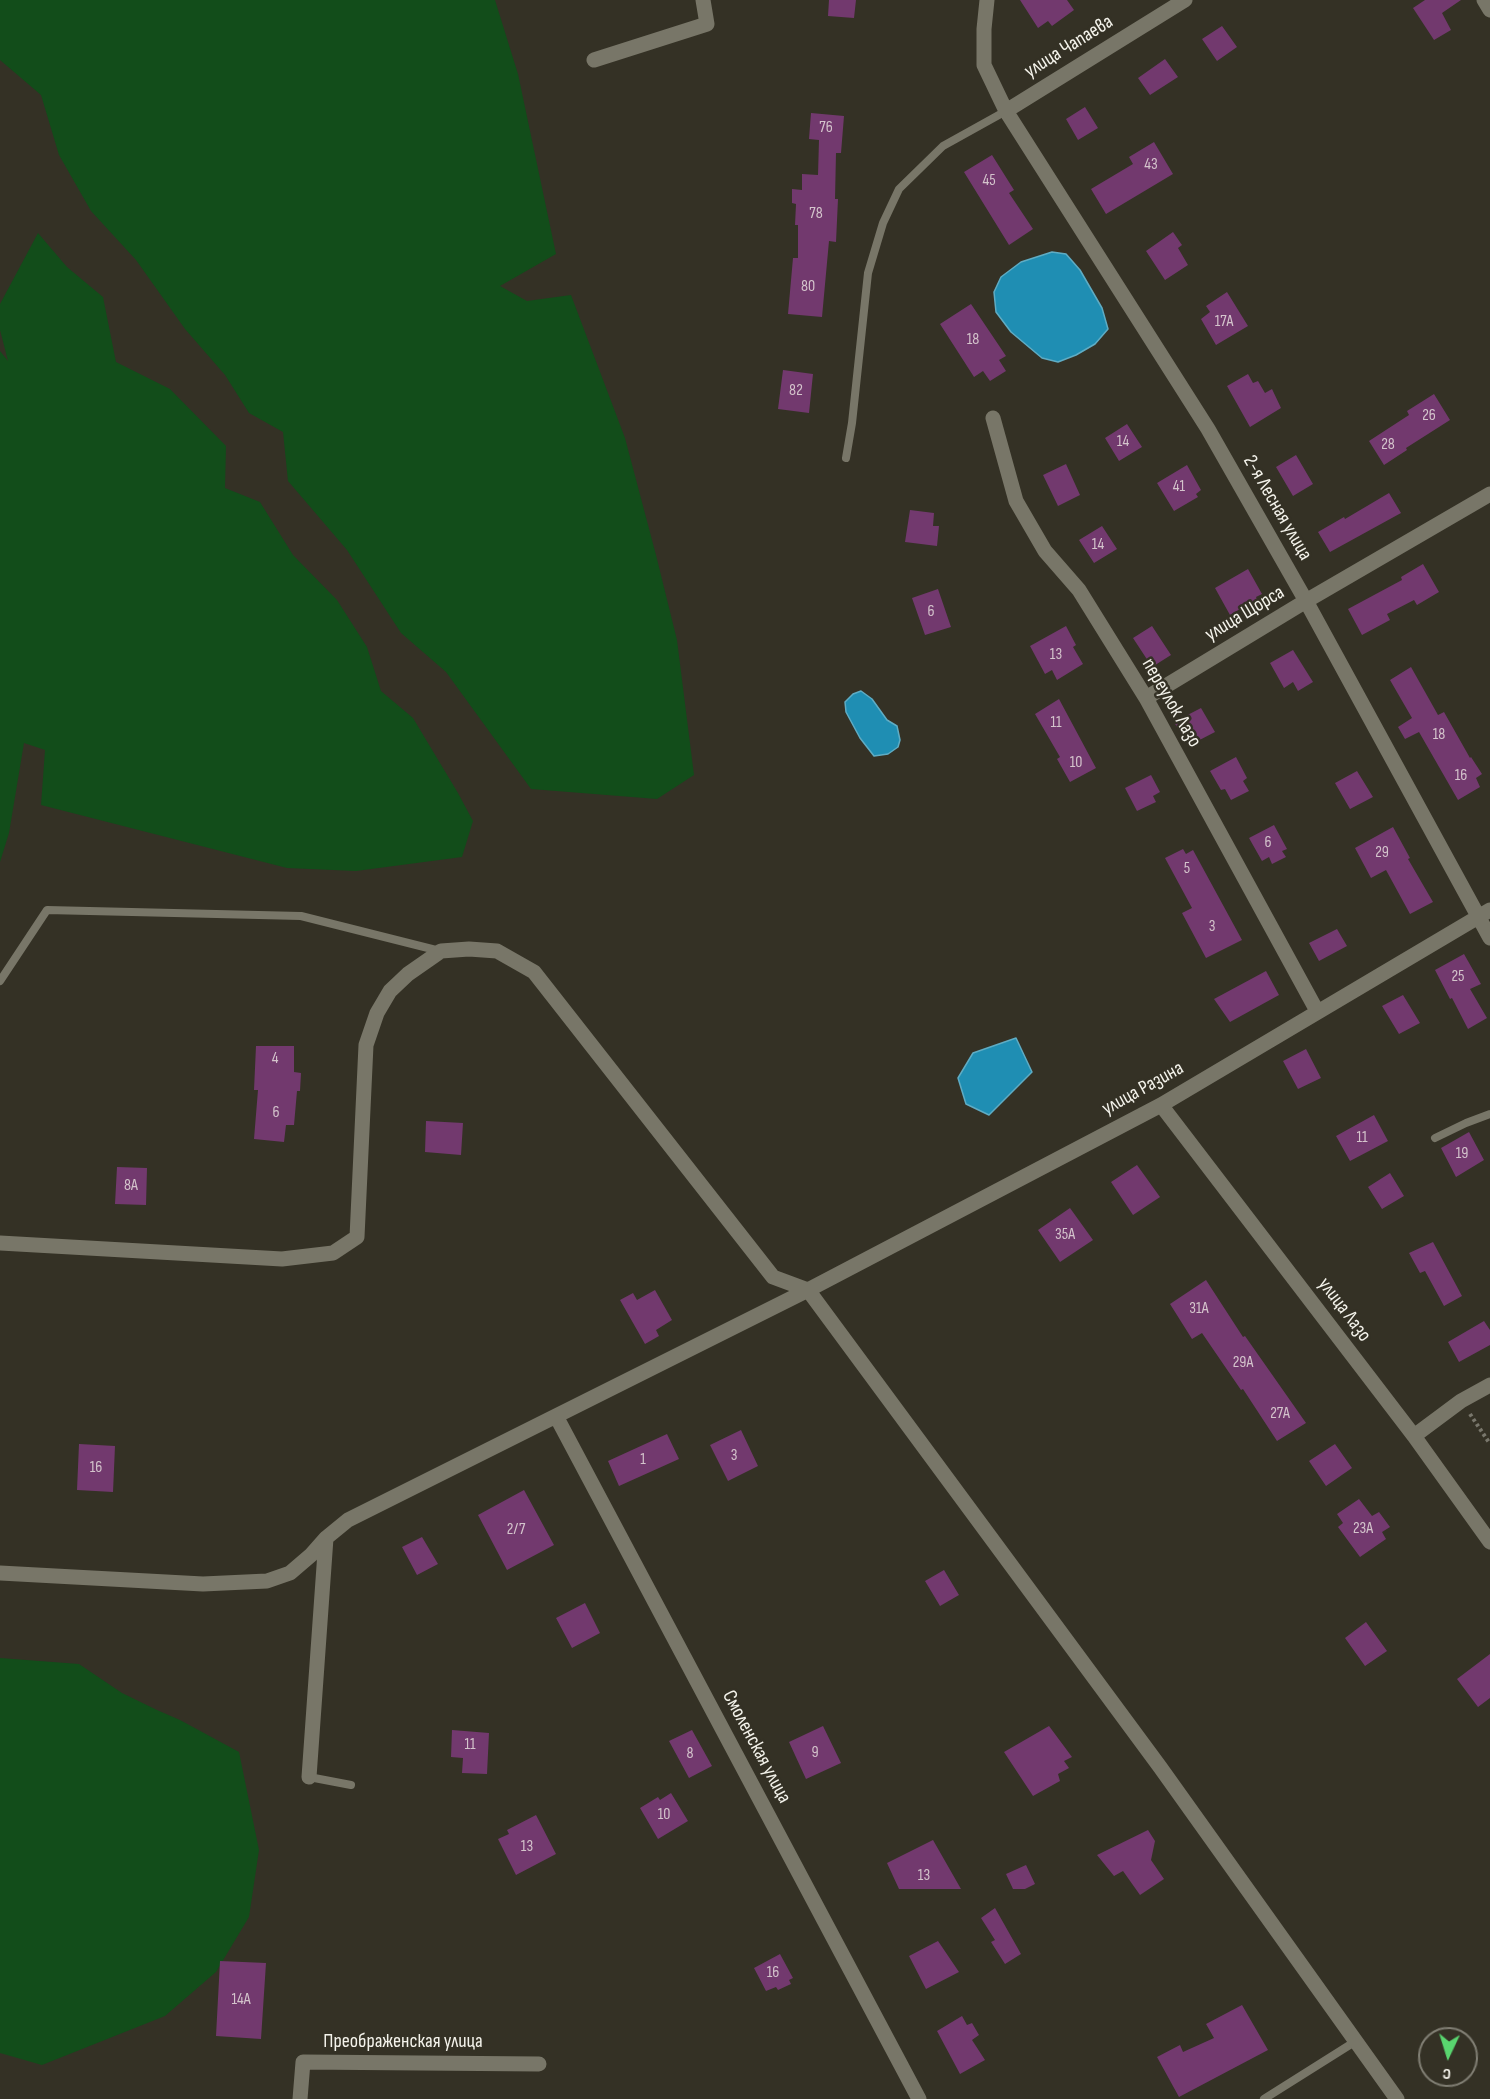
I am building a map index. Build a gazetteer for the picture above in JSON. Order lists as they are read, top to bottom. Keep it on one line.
{"streets":{"street":["улица Чапаева","2-я Лесная улица","улица Щорса","переулок Лазо","улица Разина","улица Лазо","Смоленская улица","Преображенская улица"]},"crossings":[["улица Чапаева","2-я Лесная улица"],["2-я Лесная улица","улица Щорса"],["2-я Лесная улица","улица Разина"],["улица Щорса","переулок Лазо"],["переулок Лазо","улица Разина"],["улица Разина","улица Лазо"],["улица Разина","Смоленская улица"]],"house_numbers":["76","43","45","78","80","17А","18","82","26","14","28","41","14","6","13","11","18","10","16","6","29","5","3","25","4","6","11","19","8А","35А","31А","29А","27А","3","1","16","23А","2/7","11","9","8","10","13","13","16","14А"],"north":"bottom"}
